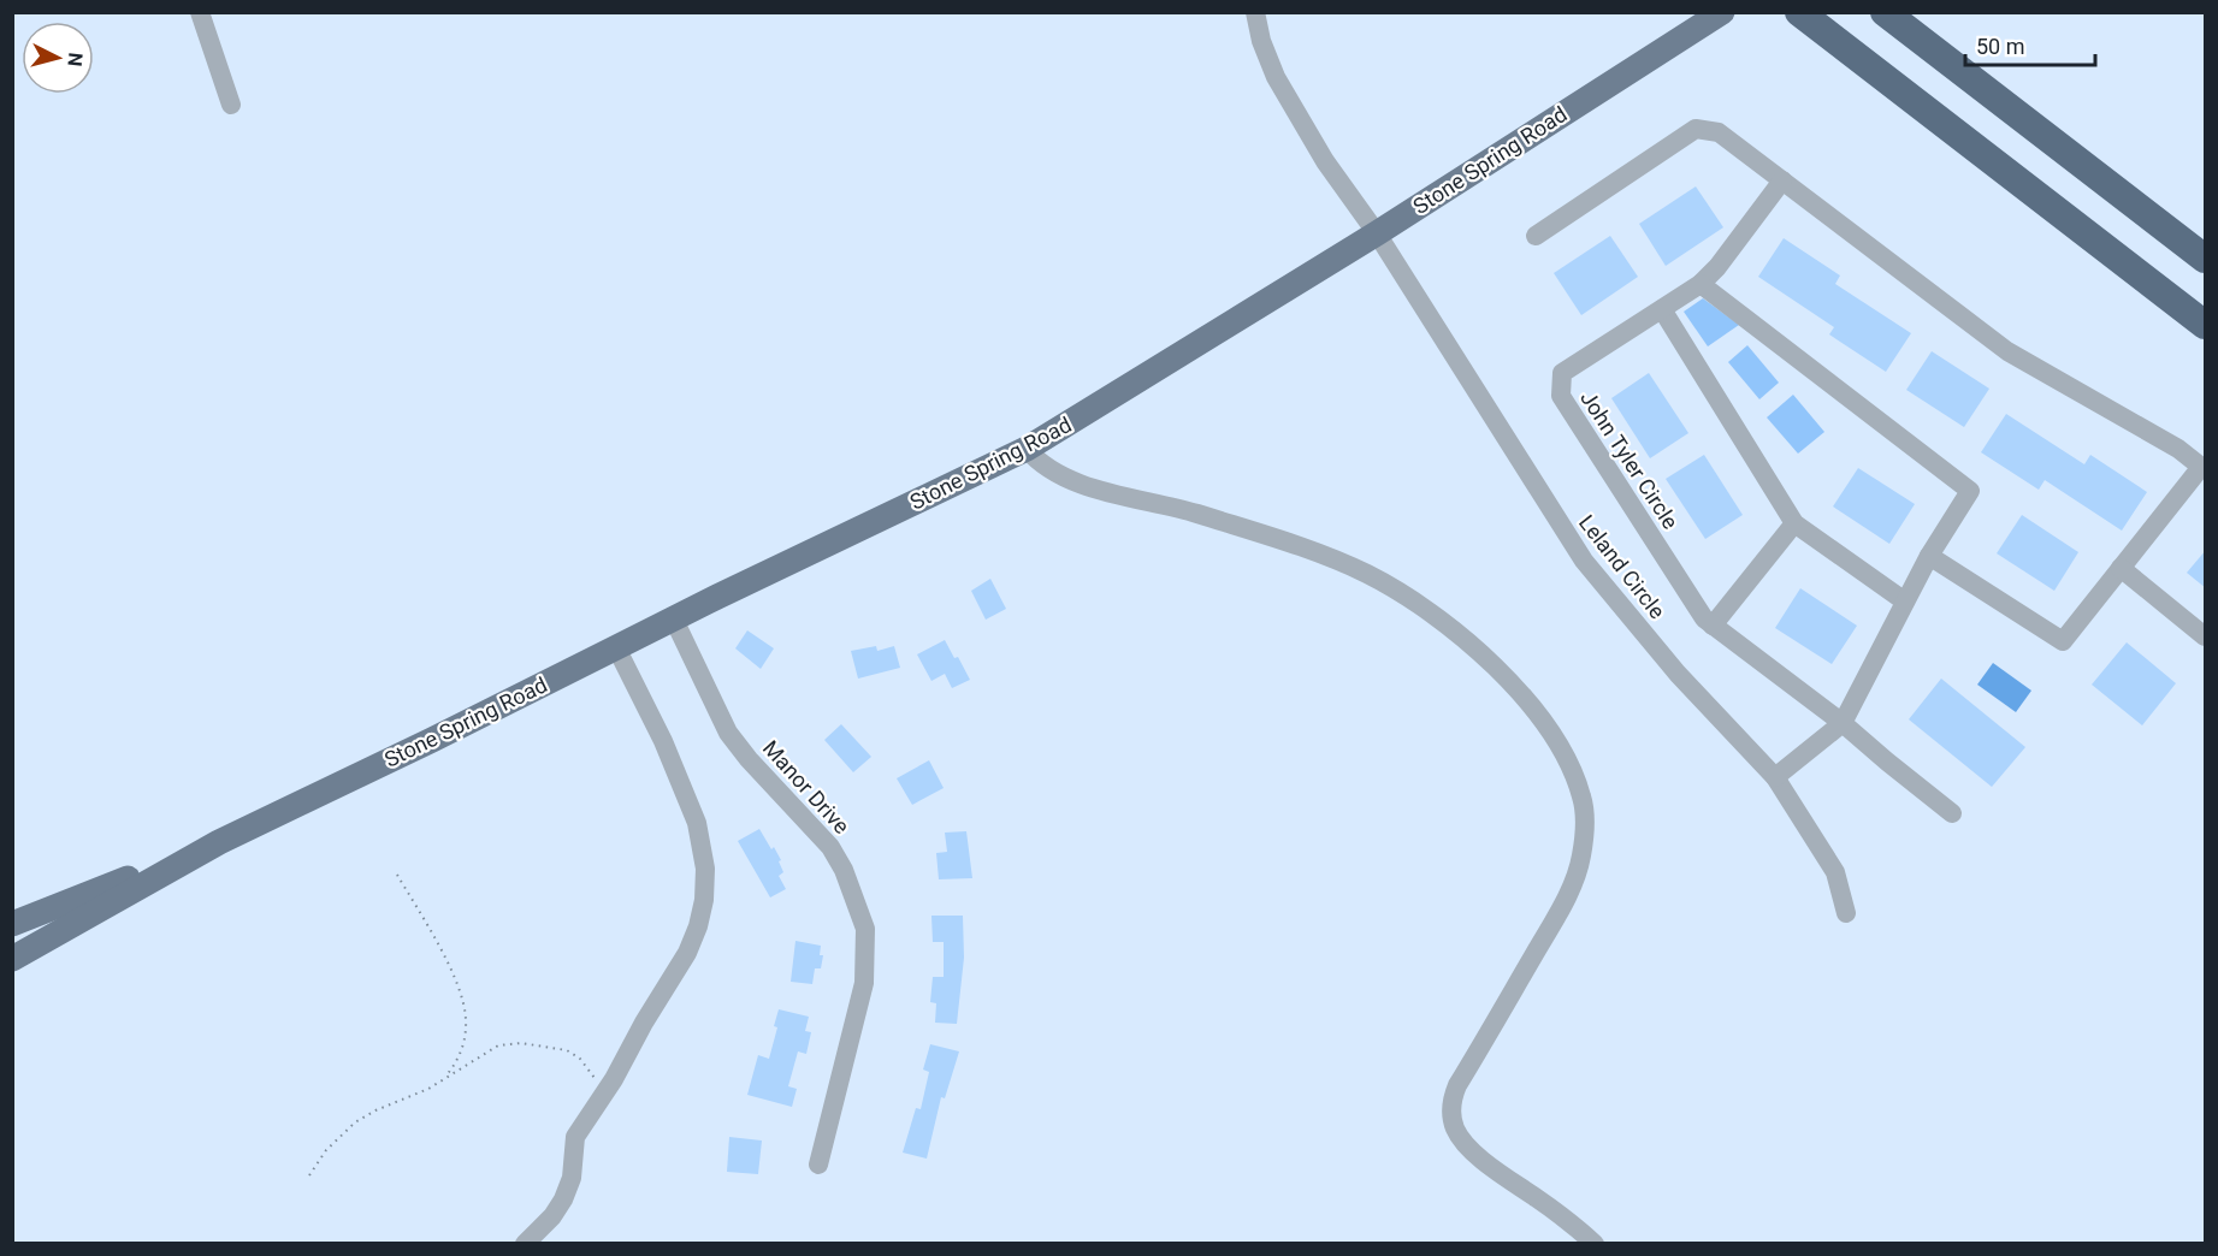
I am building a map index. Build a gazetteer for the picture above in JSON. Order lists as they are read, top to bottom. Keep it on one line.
{"streets":{"main road":["Stone Spring Road"],"street":["John Tyler Circle","Leland Circle","Manor Drive"]},"crossings":[["Stone Spring Road","Leland Circle"],["Stone Spring Road","Manor Drive"]],"scale_bar":"50 m","north":"right"}
